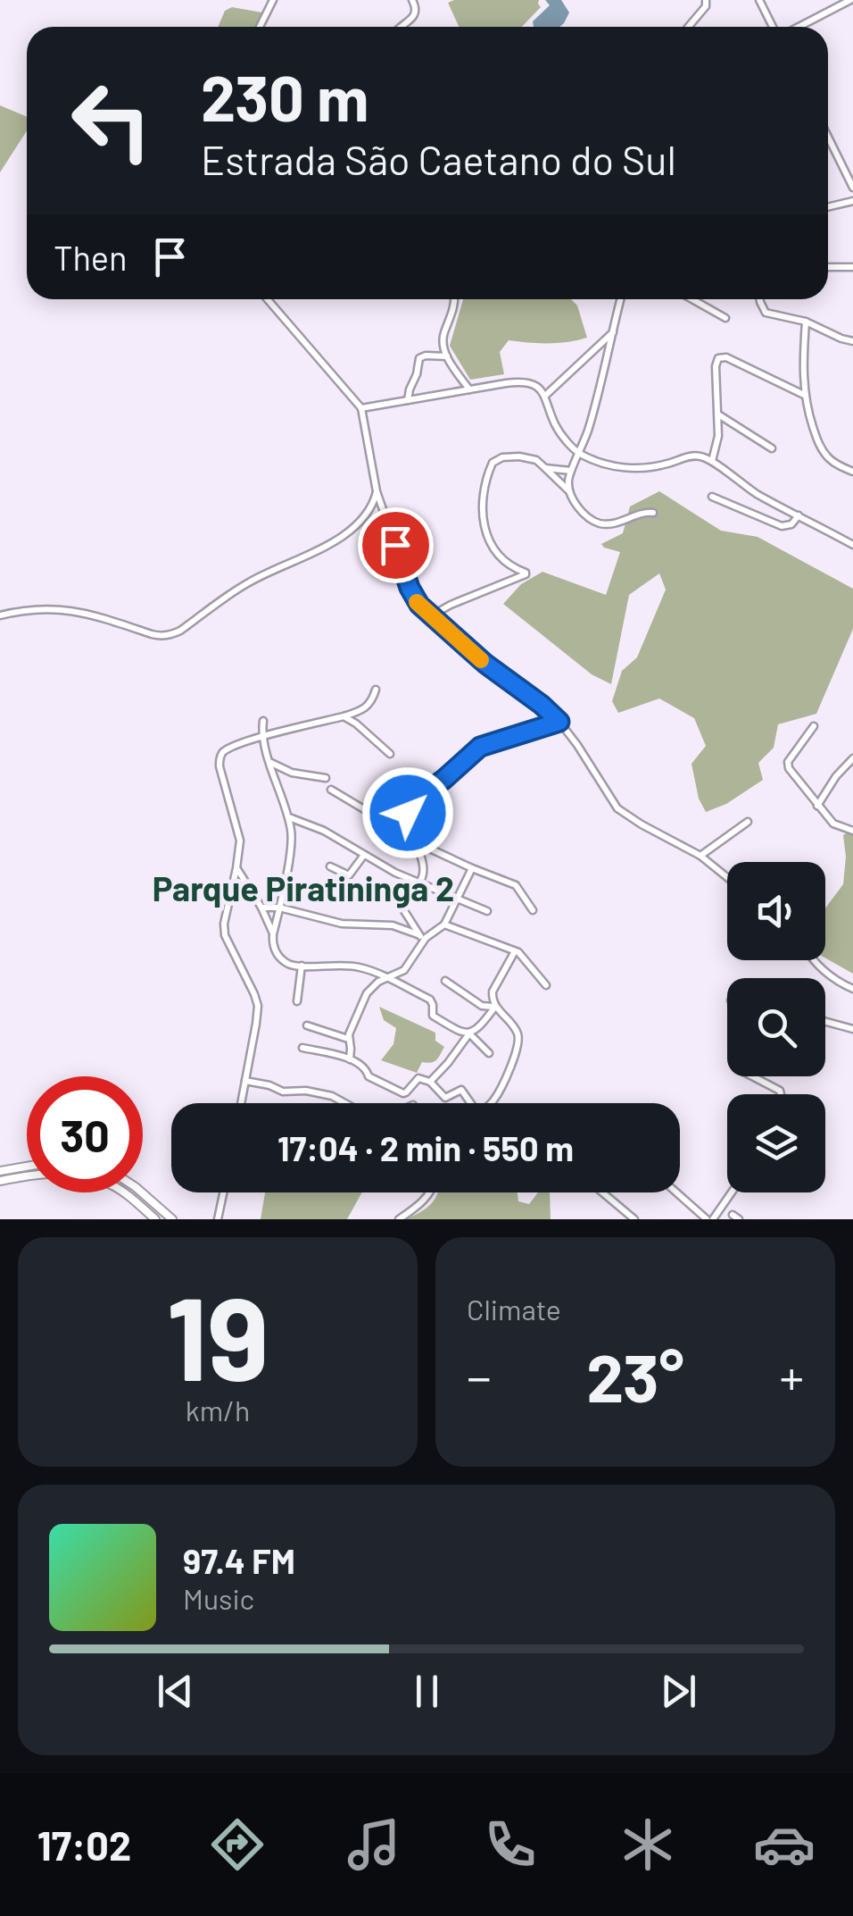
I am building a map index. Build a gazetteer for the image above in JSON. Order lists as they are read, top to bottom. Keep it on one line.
{"districts":["Parque Piratininga 2"],"page":{"turn":["230 m","Estrada São Caetano do Sul"],"then":"Then","limit":"30","trip":"17:04 · 2 min · 550 m","tile":[["19","km/h"],"Climate"],"heat":["−","23°","+"],"song":["97.4 FM","Music"],"tabs":"17:02"}}
